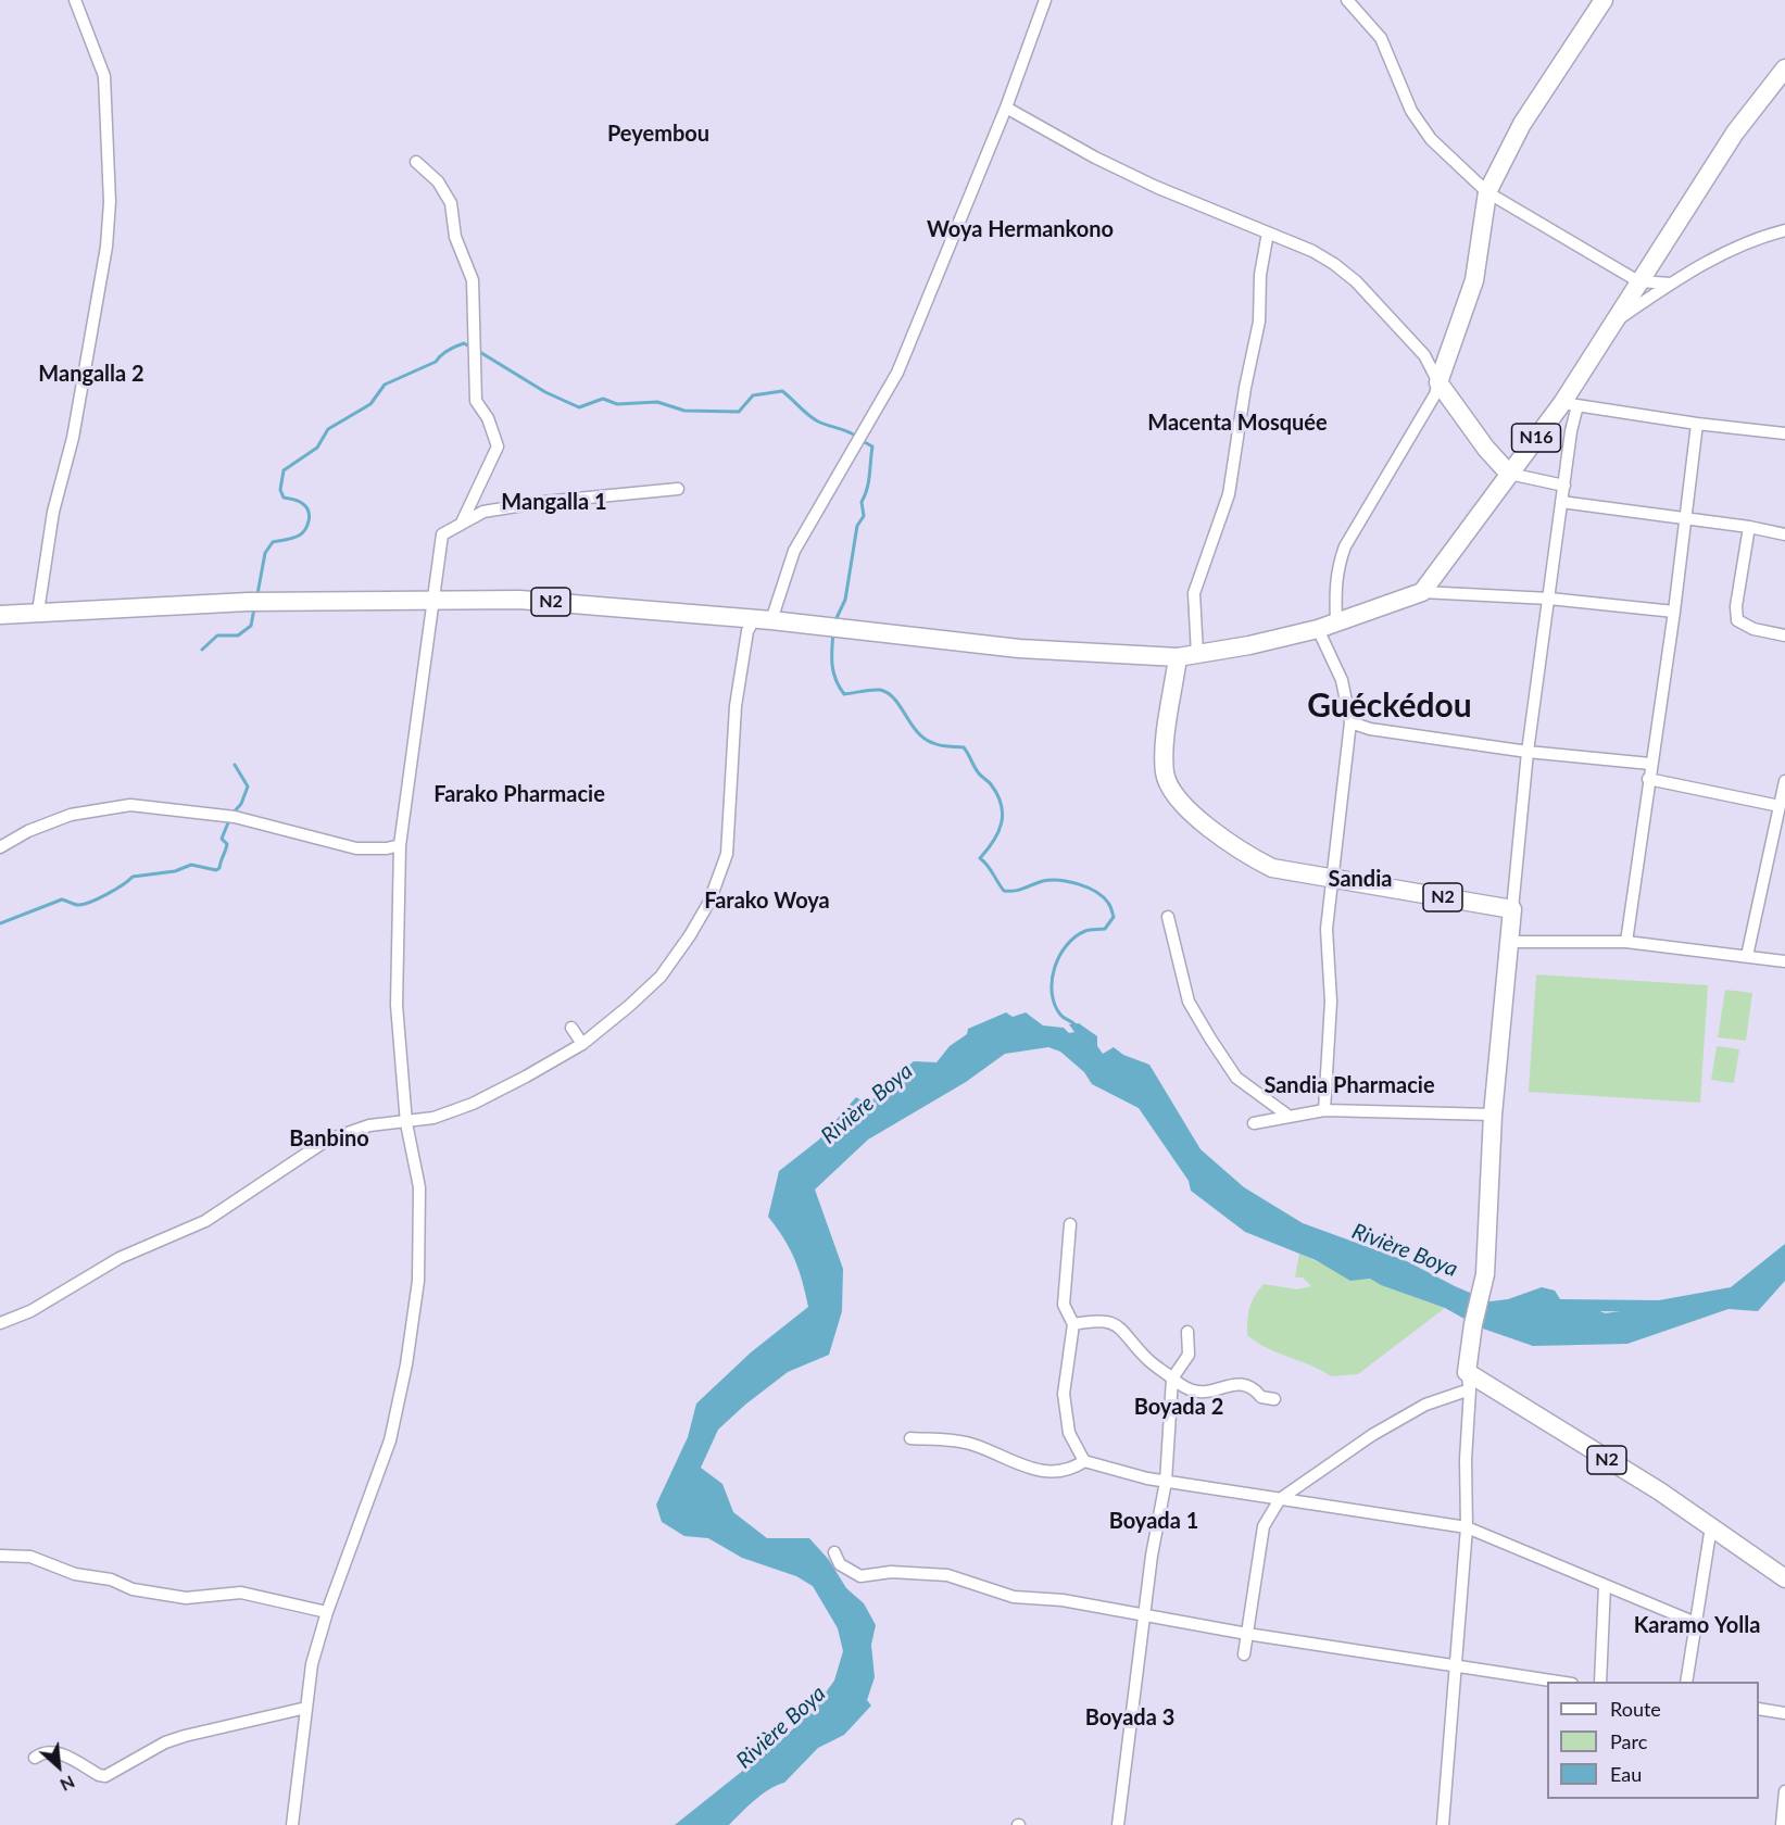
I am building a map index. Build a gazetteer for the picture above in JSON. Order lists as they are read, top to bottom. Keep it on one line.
{"streets":{"main road":["N16","N2"]},"districts":["Peyembou","Woya Hermankono","Mangalla 2","Macenta Mosquée","Mangalla 1","Guéckédou","Farako Pharmacie","Sandia","Farako Woya","Sandia Pharmacie","Banbino","Boyada 2","Boyada 1","Karamo Yolla","Boyada 3"],"water":["Rivière Boya"],"legend":["Route","Parc","Eau"],"north":"bottom right"}
